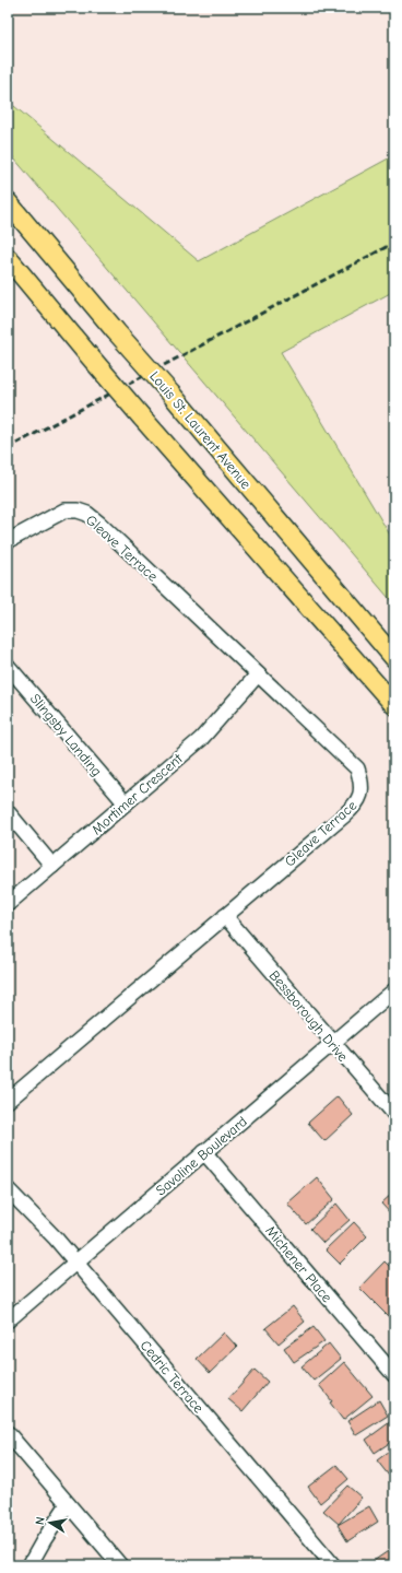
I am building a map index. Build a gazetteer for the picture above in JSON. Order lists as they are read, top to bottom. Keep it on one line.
{"streets":{"main road":["Louis St. Laurent Avenue"],"street":["Gleave Terrace","Slingsby Landing","Mortimer Crescent","Bessborough Drive","Savoline Boulevard","Michener Place","Cedric Terrace"]},"crossings":[["Gleave Terrace","Mortimer Crescent"],["Gleave Terrace","Bessborough Drive"],["Slingsby Landing","Mortimer Crescent"],["Bessborough Drive","Savoline Boulevard"],["Savoline Boulevard","Michener Place"],["Savoline Boulevard","Cedric Terrace"]],"north":"left"}
